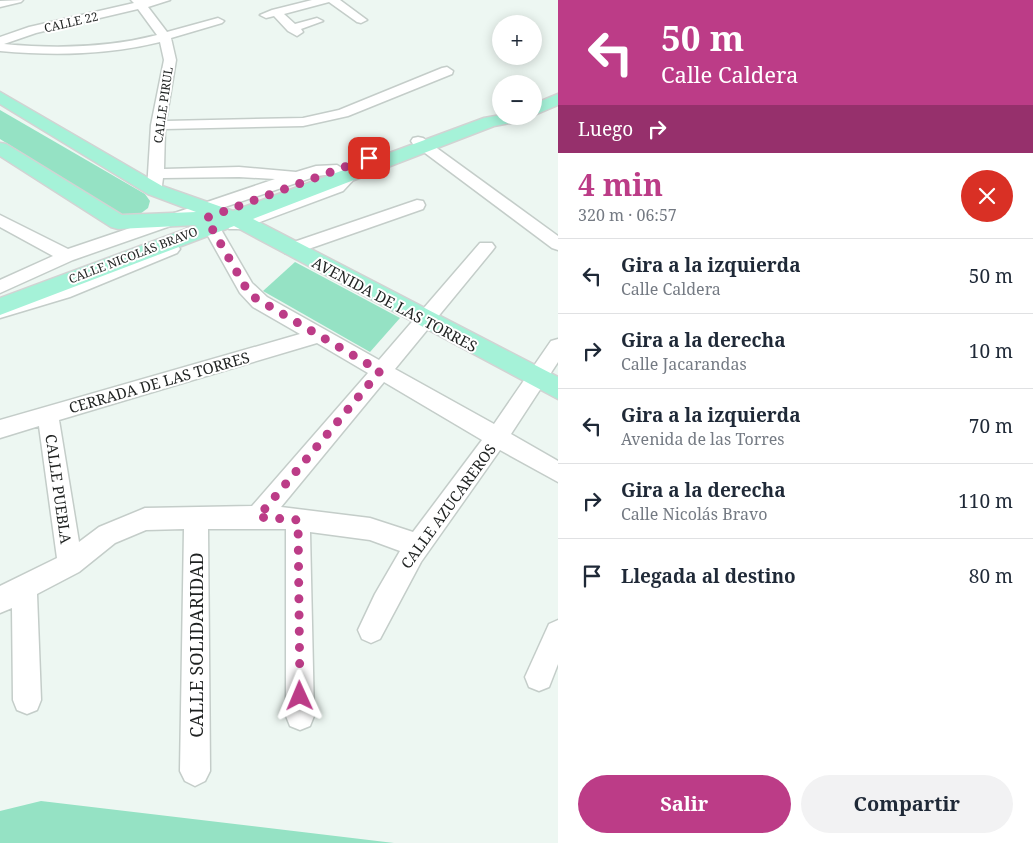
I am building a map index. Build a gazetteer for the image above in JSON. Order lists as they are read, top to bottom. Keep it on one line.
{"streets":{"main road":["CALLE NICOLÁS BRAVO","AVENIDA DE LAS TORRES"],"street":["CALLE 22","CALLE PIRUL","CERRADA DE LAS TORRES","CALLE PUEBLA","CALLE AZUCAREROS","CALLE SOLIDARIDAD"]},"crossings":[["CALLE 22","CALLE PIRUL"],["CALLE PIRUL","AVENIDA DE LAS TORRES"],["CALLE NICOLÁS BRAVO","AVENIDA DE LAS TORRES"],["AVENIDA DE LAS TORRES","CALLE AZUCAREROS"],["CERRADA DE LAS TORRES","CALLE PUEBLA"]],"page":{"turn":["50 m","Calle Caldera"],"map_buttons":["+","−"],"then":"Luego","heading":["4 min","320 m · 06:57"],"list":[{"name":"Gira a la izquierda","note":"Calle Caldera","value":"50 m"},{"name":"Gira a la derecha","note":"Calle Jacarandas","value":"10 m"},{"name":"Gira a la izquierda","note":"Avenida de las Torres","value":"70 m"},{"name":"Gira a la derecha","note":"Calle Nicolás Bravo","value":"110 m"},{"name":"Llegada al destino","value":"80 m"}],"buttons":["Salir","Compartir"]}}
